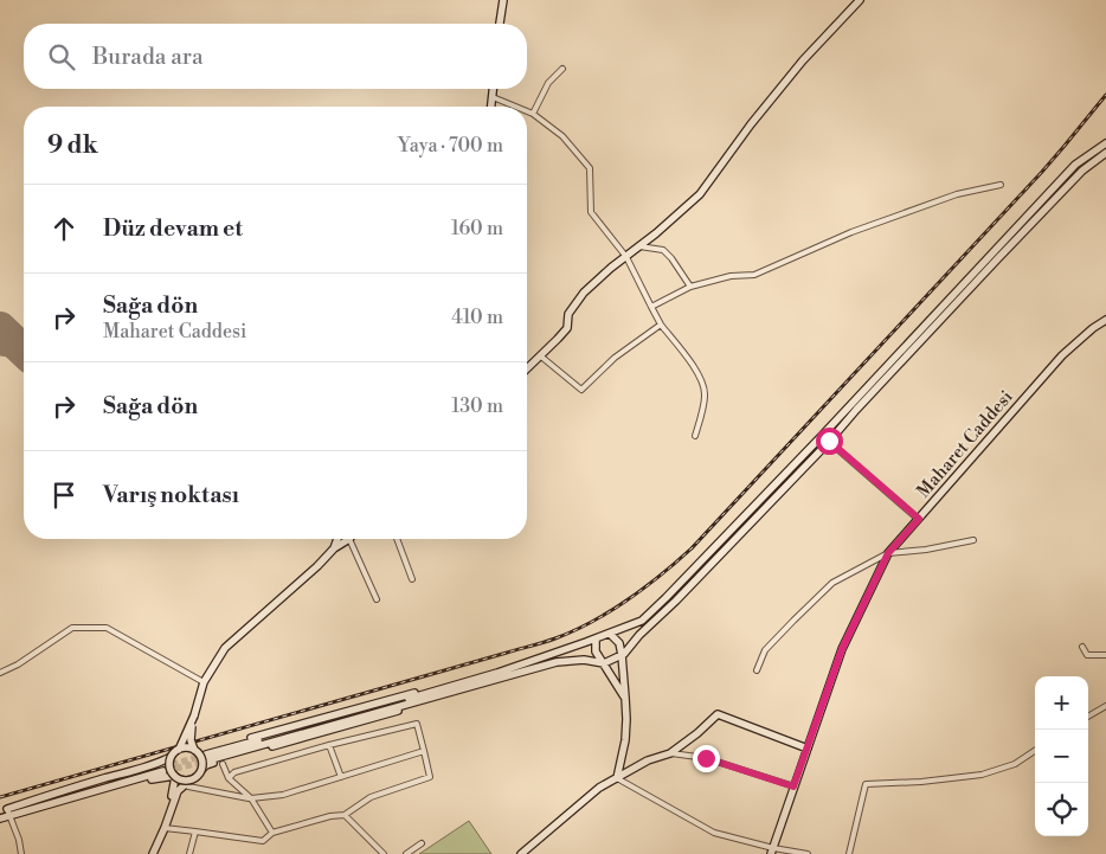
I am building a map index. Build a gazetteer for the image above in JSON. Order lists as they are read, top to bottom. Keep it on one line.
{"streets":{"main road":["Maharet Caddesi"]},"page":{"search":"Burada ara","heading":["9 dk","Yaya · 700 m"],"list":[["Düz devam et","160 m"],["Sağa dön","Maharet Caddesi","410 m"],["Sağa dön","130 m"],"Varış noktası"],"map_buttons":["+","−"]}}
